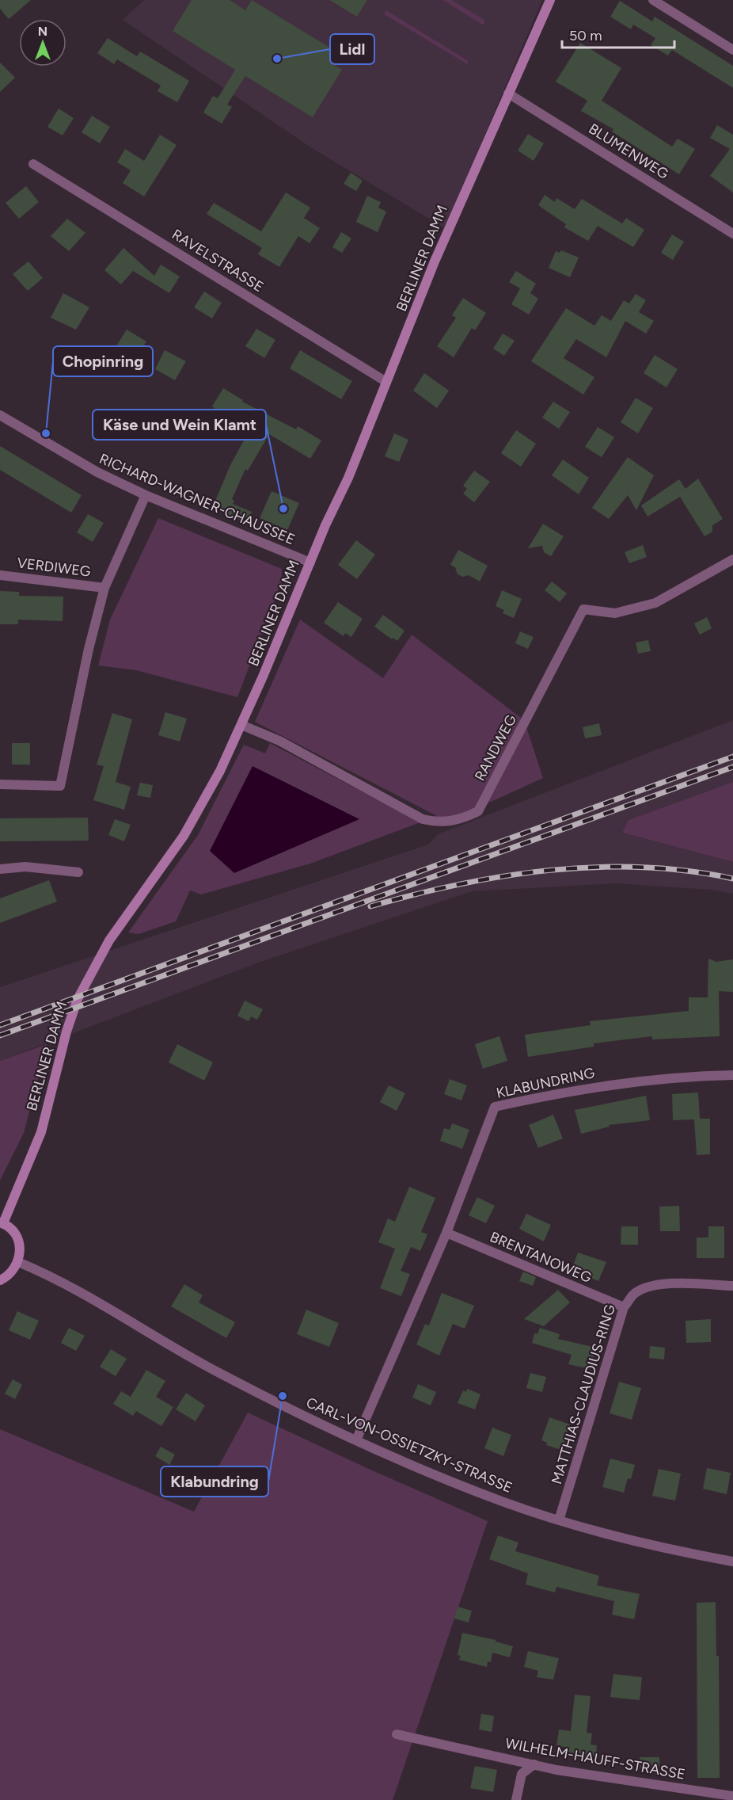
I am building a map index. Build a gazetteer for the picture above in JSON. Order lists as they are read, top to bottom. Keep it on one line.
{"streets":{"main road":["BERLINER DAMM"],"street":["BLUMENWEG","RAVELSTRASSE","RICHARD-WAGNER-CHAUSSEE","VERDIWEG","RANDWEG","KLABUNDRING","BRENTANOWEG","MATTHIAS-CLAUDIUS-RING","CARL-VON-OSSIETZKY-STRASSE","WILHELM-HAUFF-STRASSE"]},"crossings":[["BLUMENWEG","BERLINER DAMM"],["BERLINER DAMM","RAVELSTRASSE"],["BERLINER DAMM","RICHARD-WAGNER-CHAUSSEE"],["BERLINER DAMM","RANDWEG"],["KLABUNDRING","BRENTANOWEG"],["KLABUNDRING","CARL-VON-OSSIETZKY-STRASSE"],["BRENTANOWEG","MATTHIAS-CLAUDIUS-RING"],["MATTHIAS-CLAUDIUS-RING","CARL-VON-OSSIETZKY-STRASSE"]],"places":["Lidl","Chopinring","Käse und Wein Klamt","Klabundring"],"scale_bar":"50 m","north":"top"}
